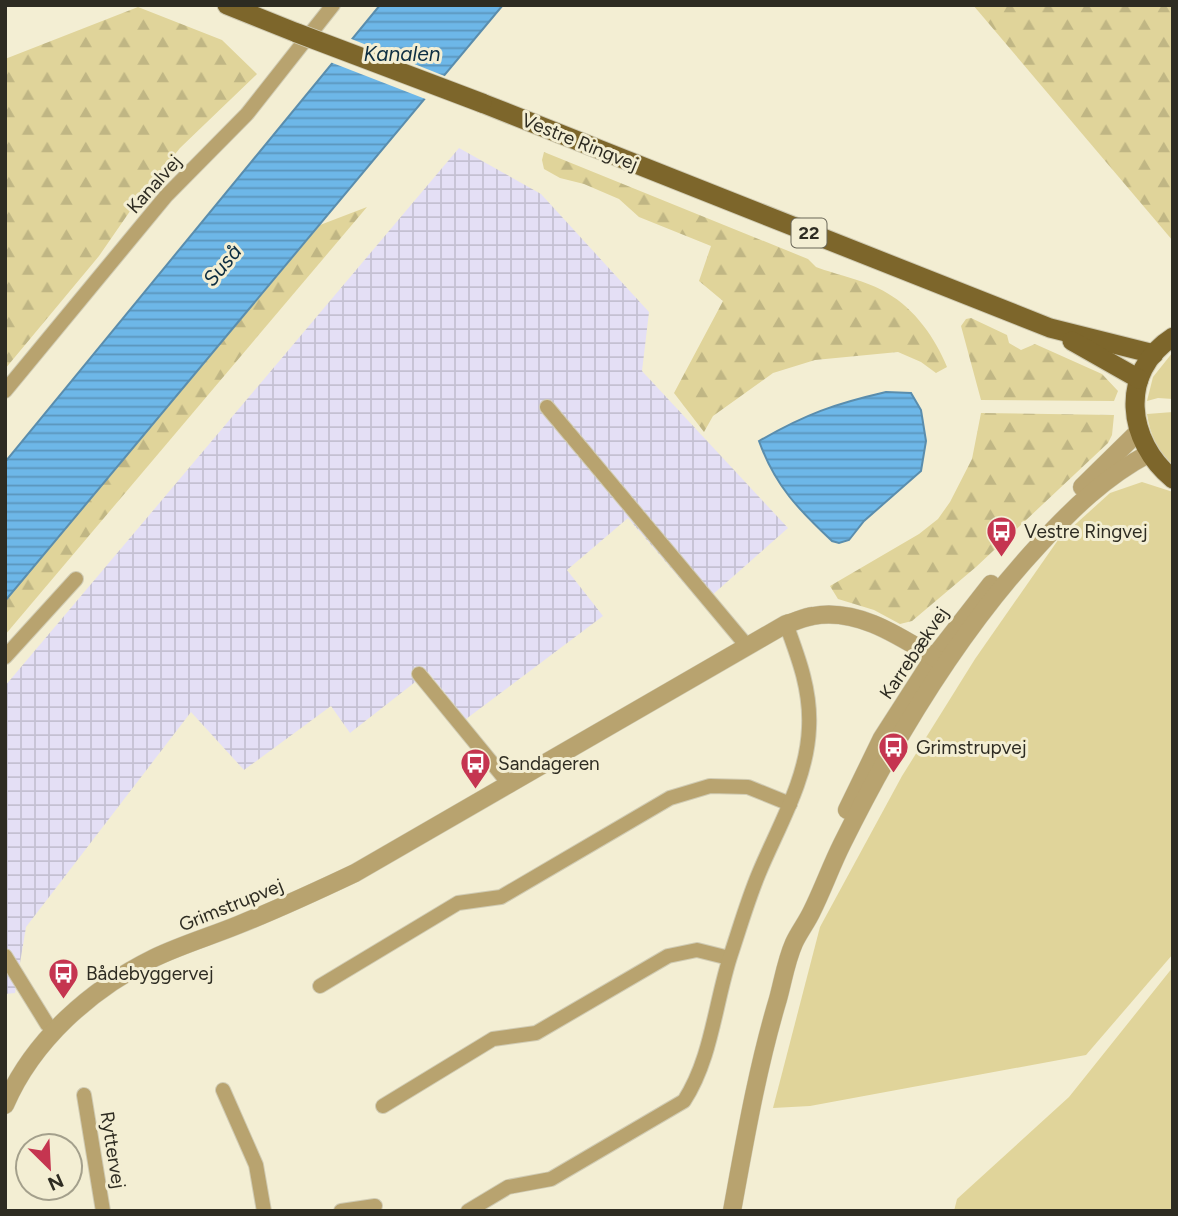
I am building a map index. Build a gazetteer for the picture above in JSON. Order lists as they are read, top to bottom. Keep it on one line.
{"streets":{"main road":["Vestre Ringvej","22"],"street":["Kanalvej","Karrebækvej","Grimstrupvej","Ryttervej"]},"crossings":[["Karrebækvej","Grimstrupvej"]],"water":["Kanalen","Suså"],"places":{"bus stop":["Vestre Ringvej","Grimstrupvej","Sandageren","Bådebyggervej"]},"north":"bottom right"}
